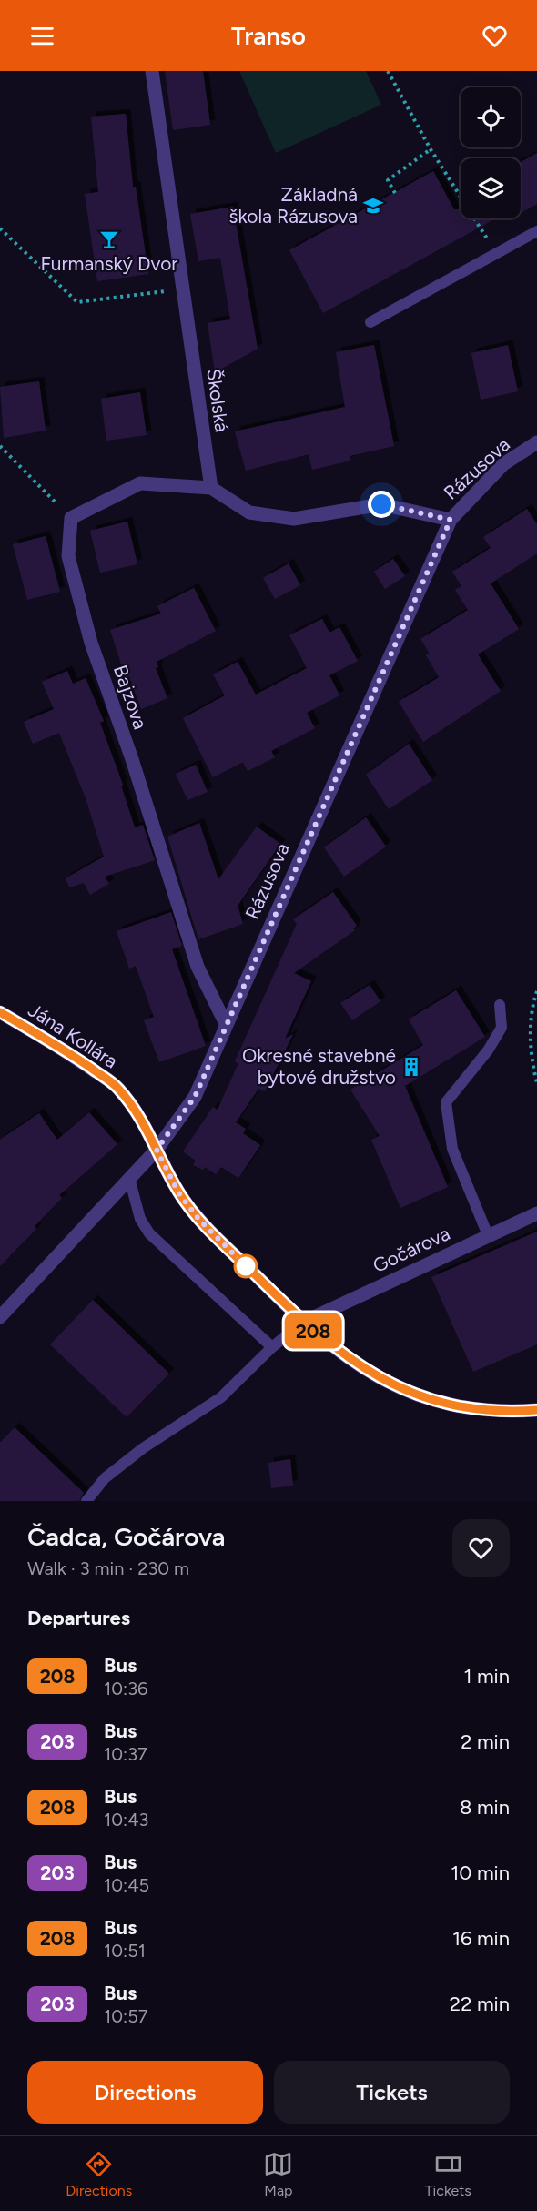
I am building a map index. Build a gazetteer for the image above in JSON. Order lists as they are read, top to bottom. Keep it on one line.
{"streets":{"street":["Školská","Rázusova","Bajzova","Jána Kollára","Gočárova"]},"crossings":[["Rázusova","Bajzova"],["Rázusova","Jána Kollára"],["Jána Kollára","Gočárova"]],"places":{"school or university":["Základná škola Rázusova"],"bar":["Furmanský Dvor"],"building":["Okresné stavebné bytové družstvo"]},"lines":["bus line 208"],"page":{"header":"Transo","on_map":"208","heading":[["Čadca, Gočárova","Walk · 3 min · 230 m"],"Departures"],"list":[{"mark":"208","name":"Bus","note":"10:36","value":"1 min"},{"mark":"203","name":"Bus","note":"10:37","value":"2 min"},{"mark":"208","name":"Bus","note":"10:43","value":"8 min"},{"mark":"203","name":"Bus","note":"10:45","value":"10 min"},{"mark":"208","name":"Bus","note":"10:51","value":"16 min"},{"mark":"203","name":"Bus","note":"10:57","value":"22 min"}],"buttons":["Directions","Tickets"],"tabs":["Directions","Map","Tickets"]}}
